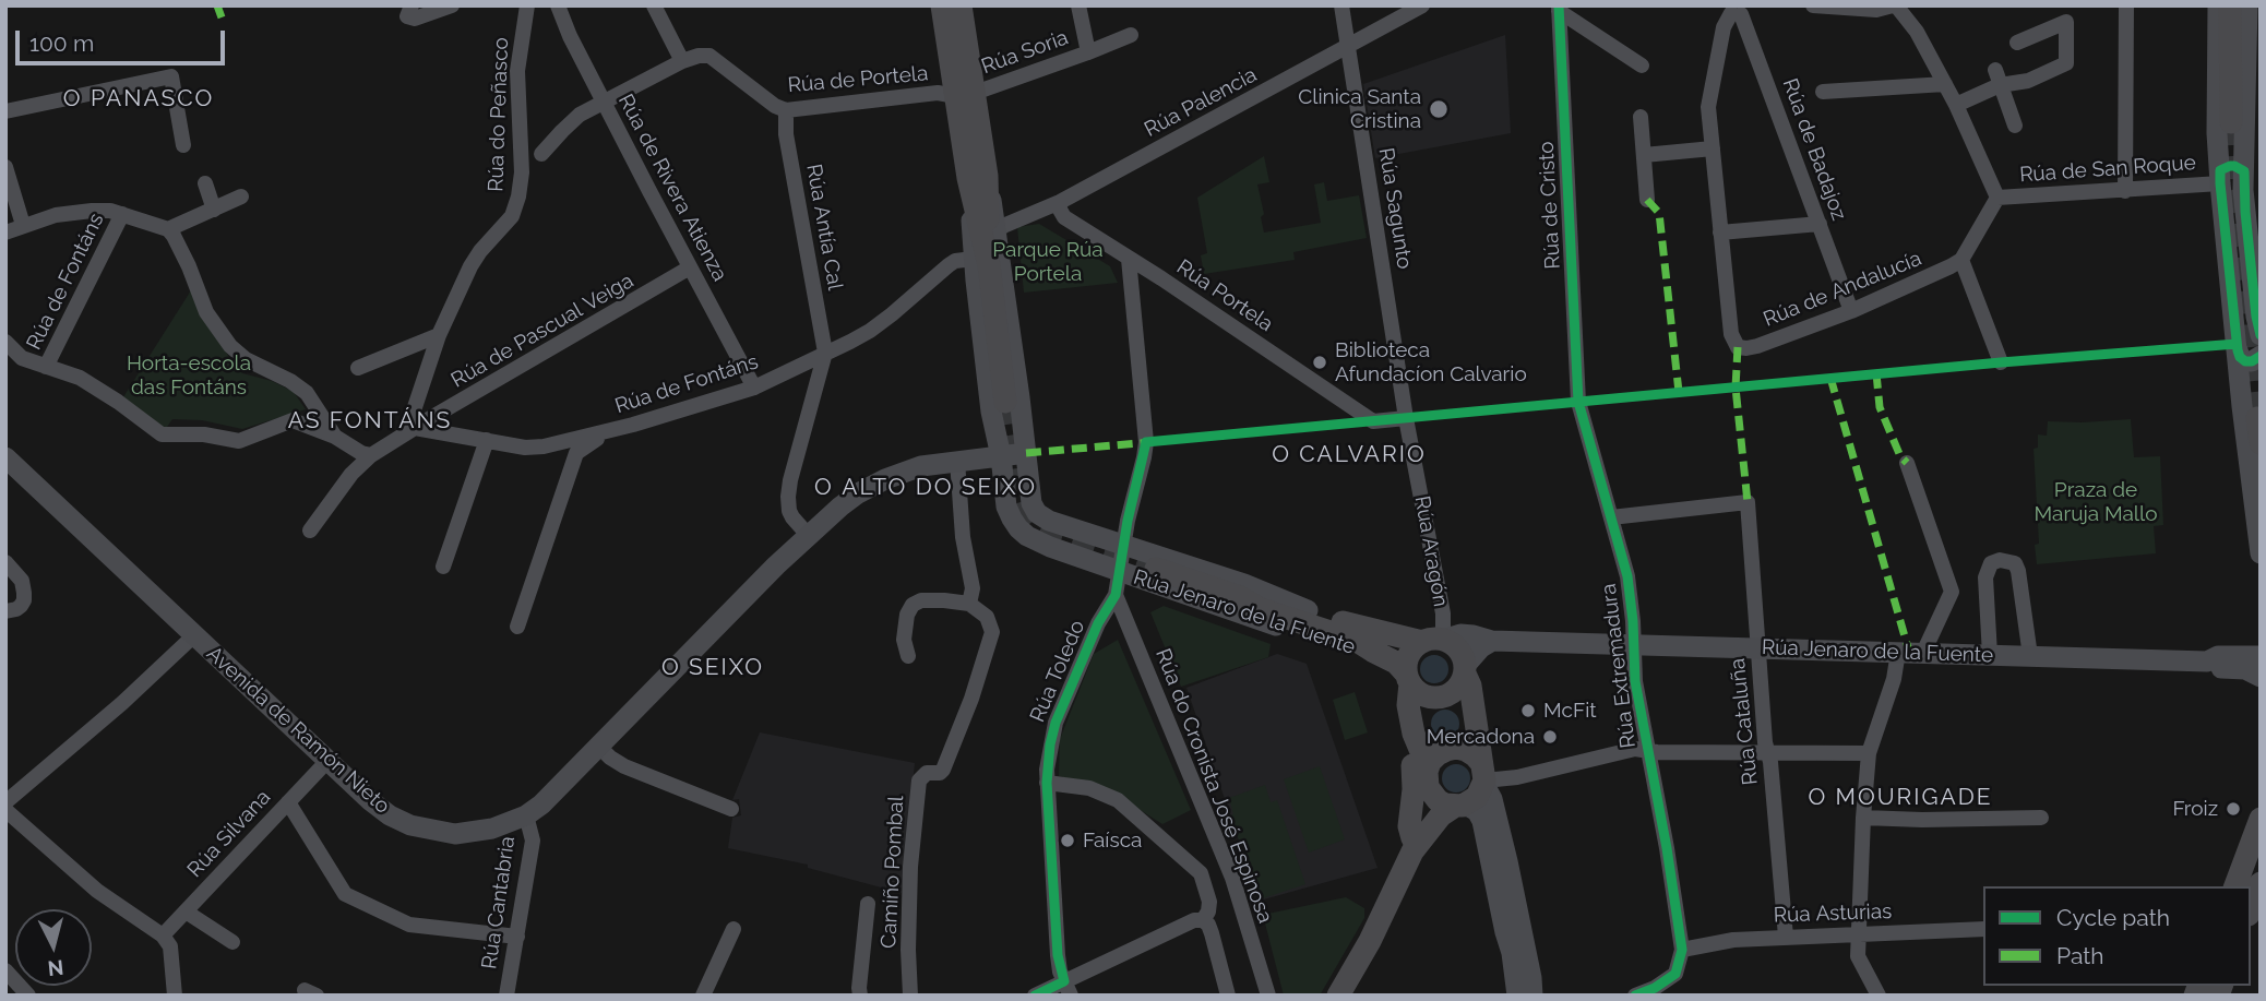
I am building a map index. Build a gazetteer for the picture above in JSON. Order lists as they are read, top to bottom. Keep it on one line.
{"streets":{"main road":["Rúa Jenaro de la Fuente","Avenida de Ramón Nieto"],"street":["Rúa Soria","Rúa de Portela","Rúa Palencia","Rúa do Peñasco","Rúa de Badajoz","Rúa de San Roque","Rúa de Rivera Atienza","Rúa de Cristo","Rúa Sagunto","Rúa Antía Cal","Rúa de Fontáns","Rúa de Andalucía","Rúa Portela","Rúa de Pascual Veiga","Rúa Aragón","Rúa Extremadura","Rúa Toledo","Rúa Cataluña","Rúa do Cronista José Espinosa","Rúa Silvana","Camiño Pombal","Rúa Cantabria","Rúa Asturias"]},"crossings":[["Rúa Soria","Rúa de Portela"],["Rúa de Portela","Rúa de Rivera Atienza"],["Rúa de Portela","Rúa Antía Cal"],["Rúa Palencia","Rúa Sagunto"],["Rúa Palencia","Rúa Portela"],["Rúa do Peñasco","Rúa de Fontáns"],["Rúa do Peñasco","Rúa de Pascual Veiga"],["Rúa de Badajoz","Rúa de Andalucía"],["Rúa de Rivera Atienza","Rúa de Fontáns"],["Rúa de Rivera Atienza","Rúa de Pascual Veiga"],["Rúa de Cristo","Rúa Extremadura"],["Rúa Sagunto","Rúa Portela"],["Rúa Sagunto","Rúa Aragón"],["Rúa Antía Cal","Rúa de Fontáns"],["Rúa de Fontáns","Rúa de Pascual Veiga"],["Rúa de Fontáns","Rúa Jenaro de la Fuente"],["Rúa Portela","Rúa Aragón"],["Rúa Portela","Rúa Toledo"],["Rúa Aragón","Rúa Jenaro de la Fuente"],["Rúa Jenaro de la Fuente","Rúa Extremadura"],["Rúa Jenaro de la Fuente","Rúa Toledo"],["Rúa Jenaro de la Fuente","Rúa Cataluña"],["Rúa Jenaro de la Fuente","Avenida de Ramón Nieto"],["Rúa Extremadura","Rúa Cataluña"],["Rúa Extremadura","Rúa Asturias"],["Rúa Toledo","Rúa do Cronista José Espinosa"],["Rúa Cataluña","Rúa Asturias"],["Avenida de Ramón Nieto","Rúa Silvana"],["Avenida de Ramón Nieto","Rúa Cantabria"]],"districts":["O PANASCO","AS FONTÁNS","O CALVARIO","O ALTO DO SEIXO","O SEIXO","O MOURIGADE"],"parks":["Parque Rúa Portela","Horta-escola das Fontáns","Praza de Maruja Mallo"],"places":["Clinica Santa Cristina","Biblioteca Afundacíon Calvario","McFit","Mercadona","Froiz","Faísca"],"legend":["Cycle path","Path"],"scale_bar":"100 m","north":"bottom"}
